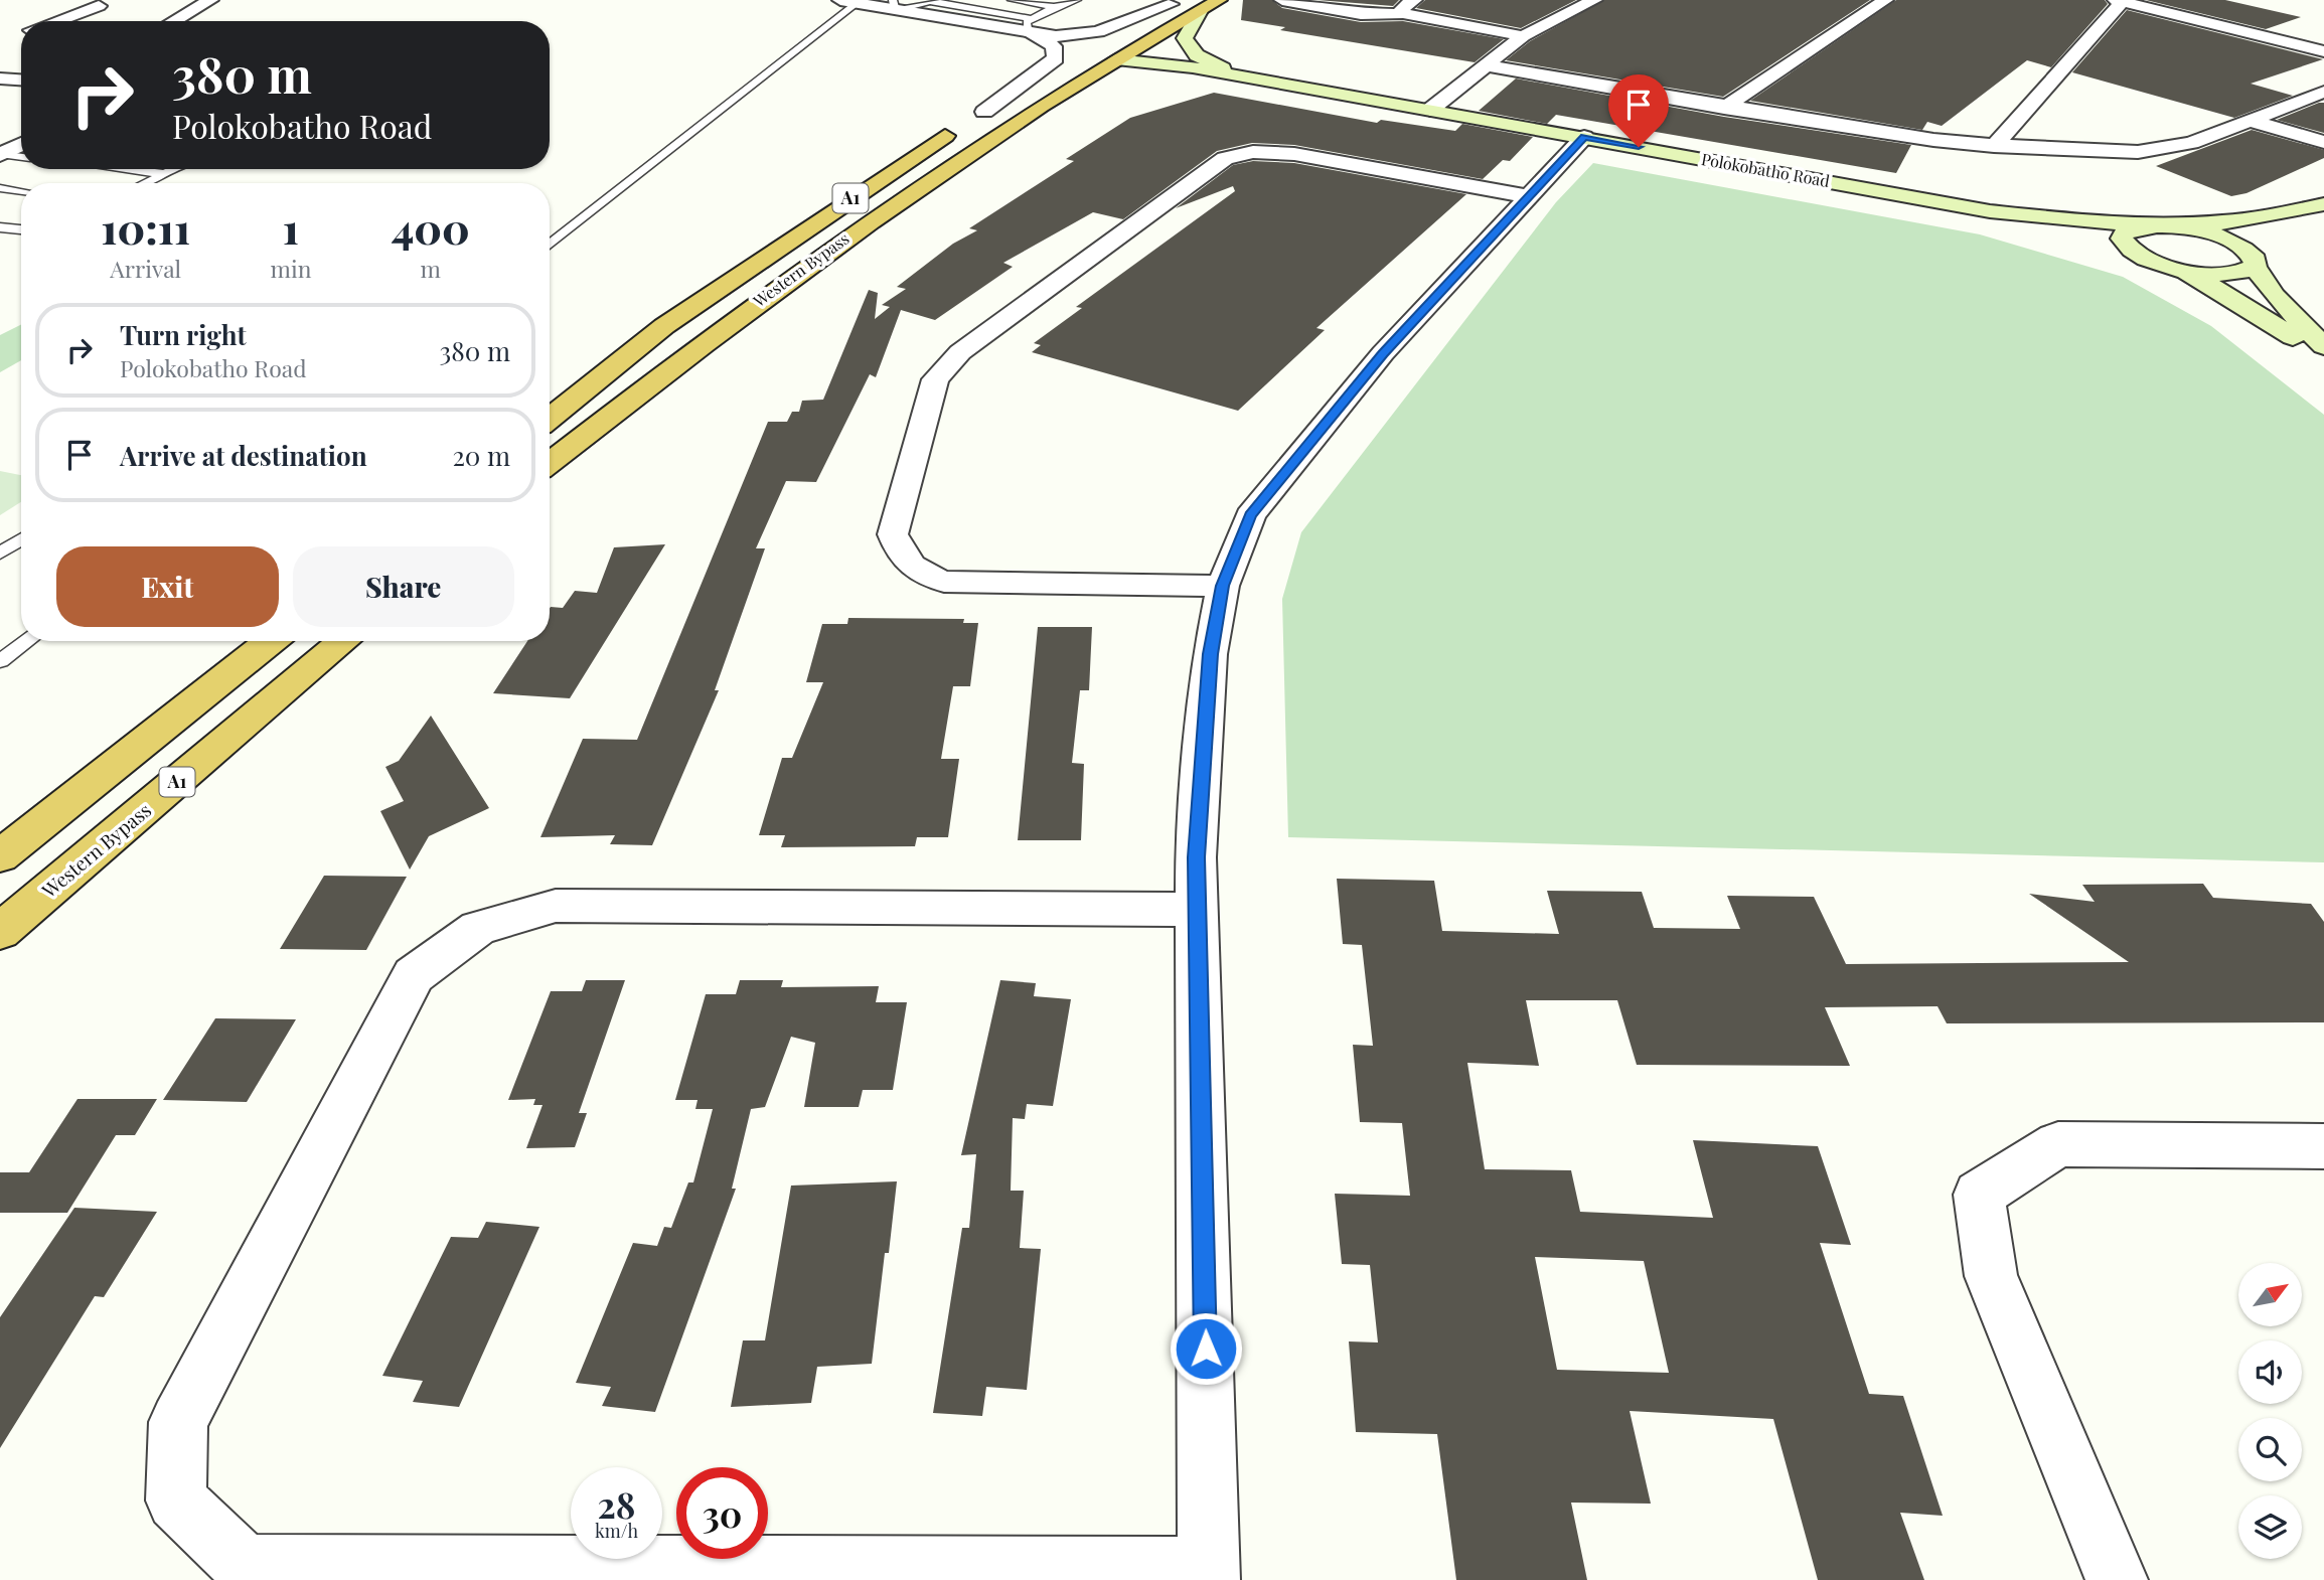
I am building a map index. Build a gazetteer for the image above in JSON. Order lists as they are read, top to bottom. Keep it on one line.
{"streets":{"highway":["A1","Western Bypass"],"street":["Polokobatho Road"]},"north":"top right","page":{"turn":["380 m","Polokobatho Road"],"eta":["10:11","Arrival","1","min","400","m"],"list":[{"name":"Turn right","note":"Polokobatho Road","value":"380 m"},{"name":"Arrive at destination","value":"20 m"}],"buttons":["Exit","Share"],"speed":"28 km/h","limit":"30"}}
